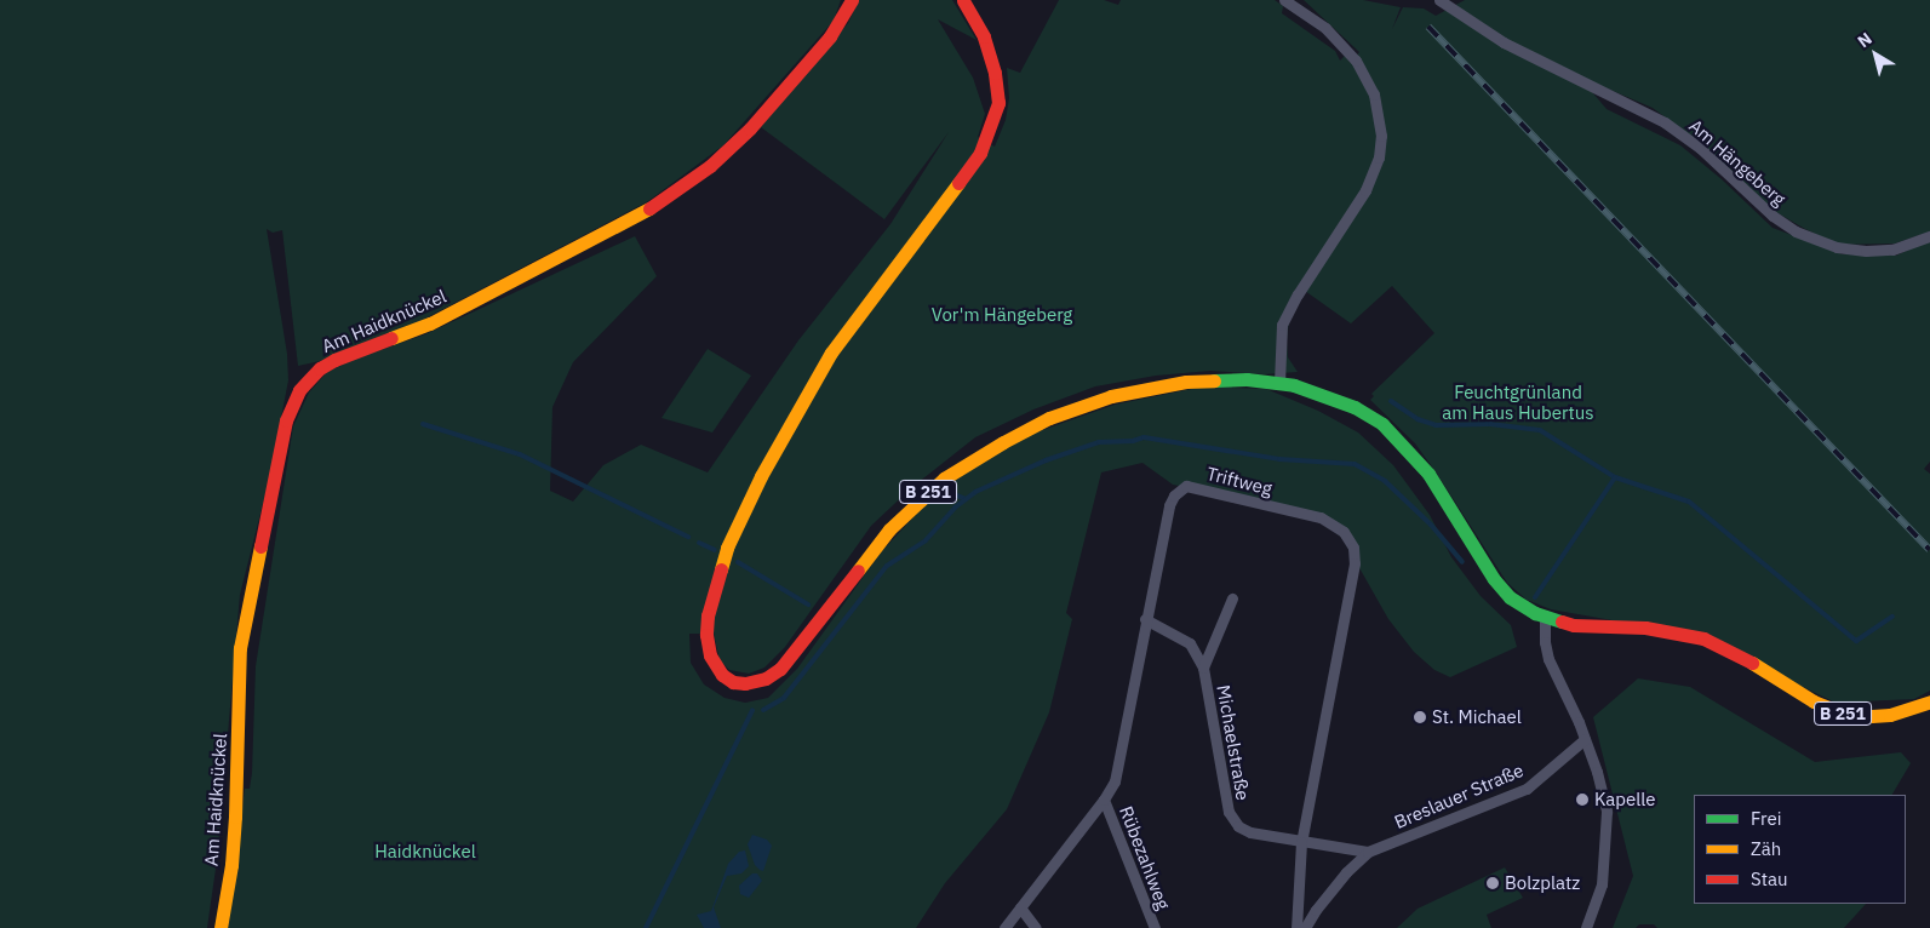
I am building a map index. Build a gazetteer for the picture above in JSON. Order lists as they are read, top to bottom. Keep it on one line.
{"streets":{"main road":["Am Haidknückel","B 251"],"street":["Am Hängeberg","Triftweg","Michaelstraße","Breslauer Straße","Rübezahlweg"]},"crossings":[["Triftweg","Michaelstraße"],["Triftweg","Breslauer Straße"],["Triftweg","Rübezahlweg"],["Michaelstraße","Breslauer Straße"]],"parks":["Vor'm Hängeberg","Feuchtgrünland am Haus Hubertus","Haidknückel"],"places":["St. Michael","Kapelle","Bolzplatz"],"legend":["Frei","Zäh","Stau"],"north":"top left"}
